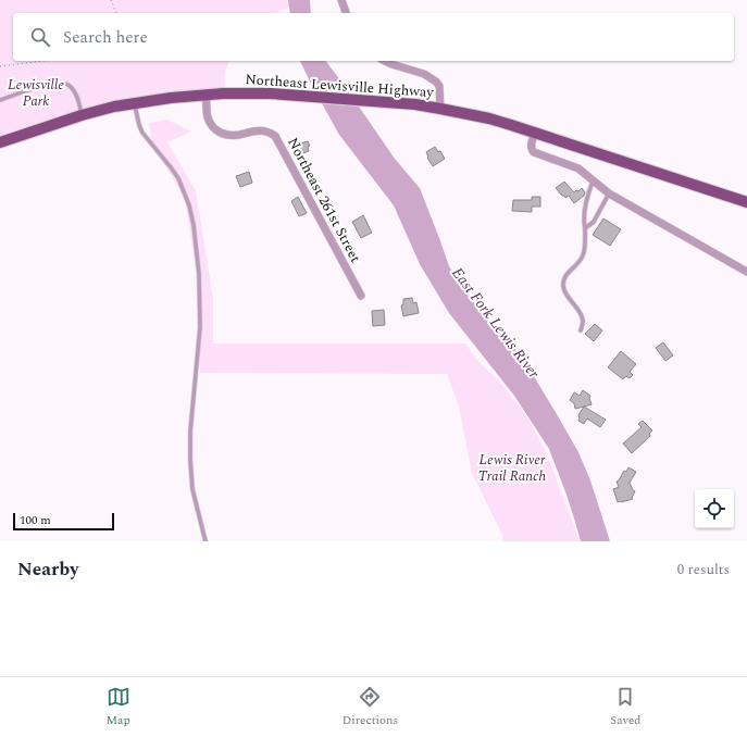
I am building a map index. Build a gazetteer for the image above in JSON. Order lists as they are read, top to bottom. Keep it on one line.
{"streets":{"main road":["Northeast Lewisville Highway"],"street":["Northeast 261st Street"]},"crossings":[["Northeast Lewisville Highway","Northeast 261st Street"]],"water":["East Fork Lewis River"],"parks":["Lewisville Park","Lewis River Trail Ranch"],"scale_bar":"100 m","page":{"search":"Search here","scale":"100 m","heading":["Nearby","0 results"],"nav":["Map","Directions","Saved"]}}
